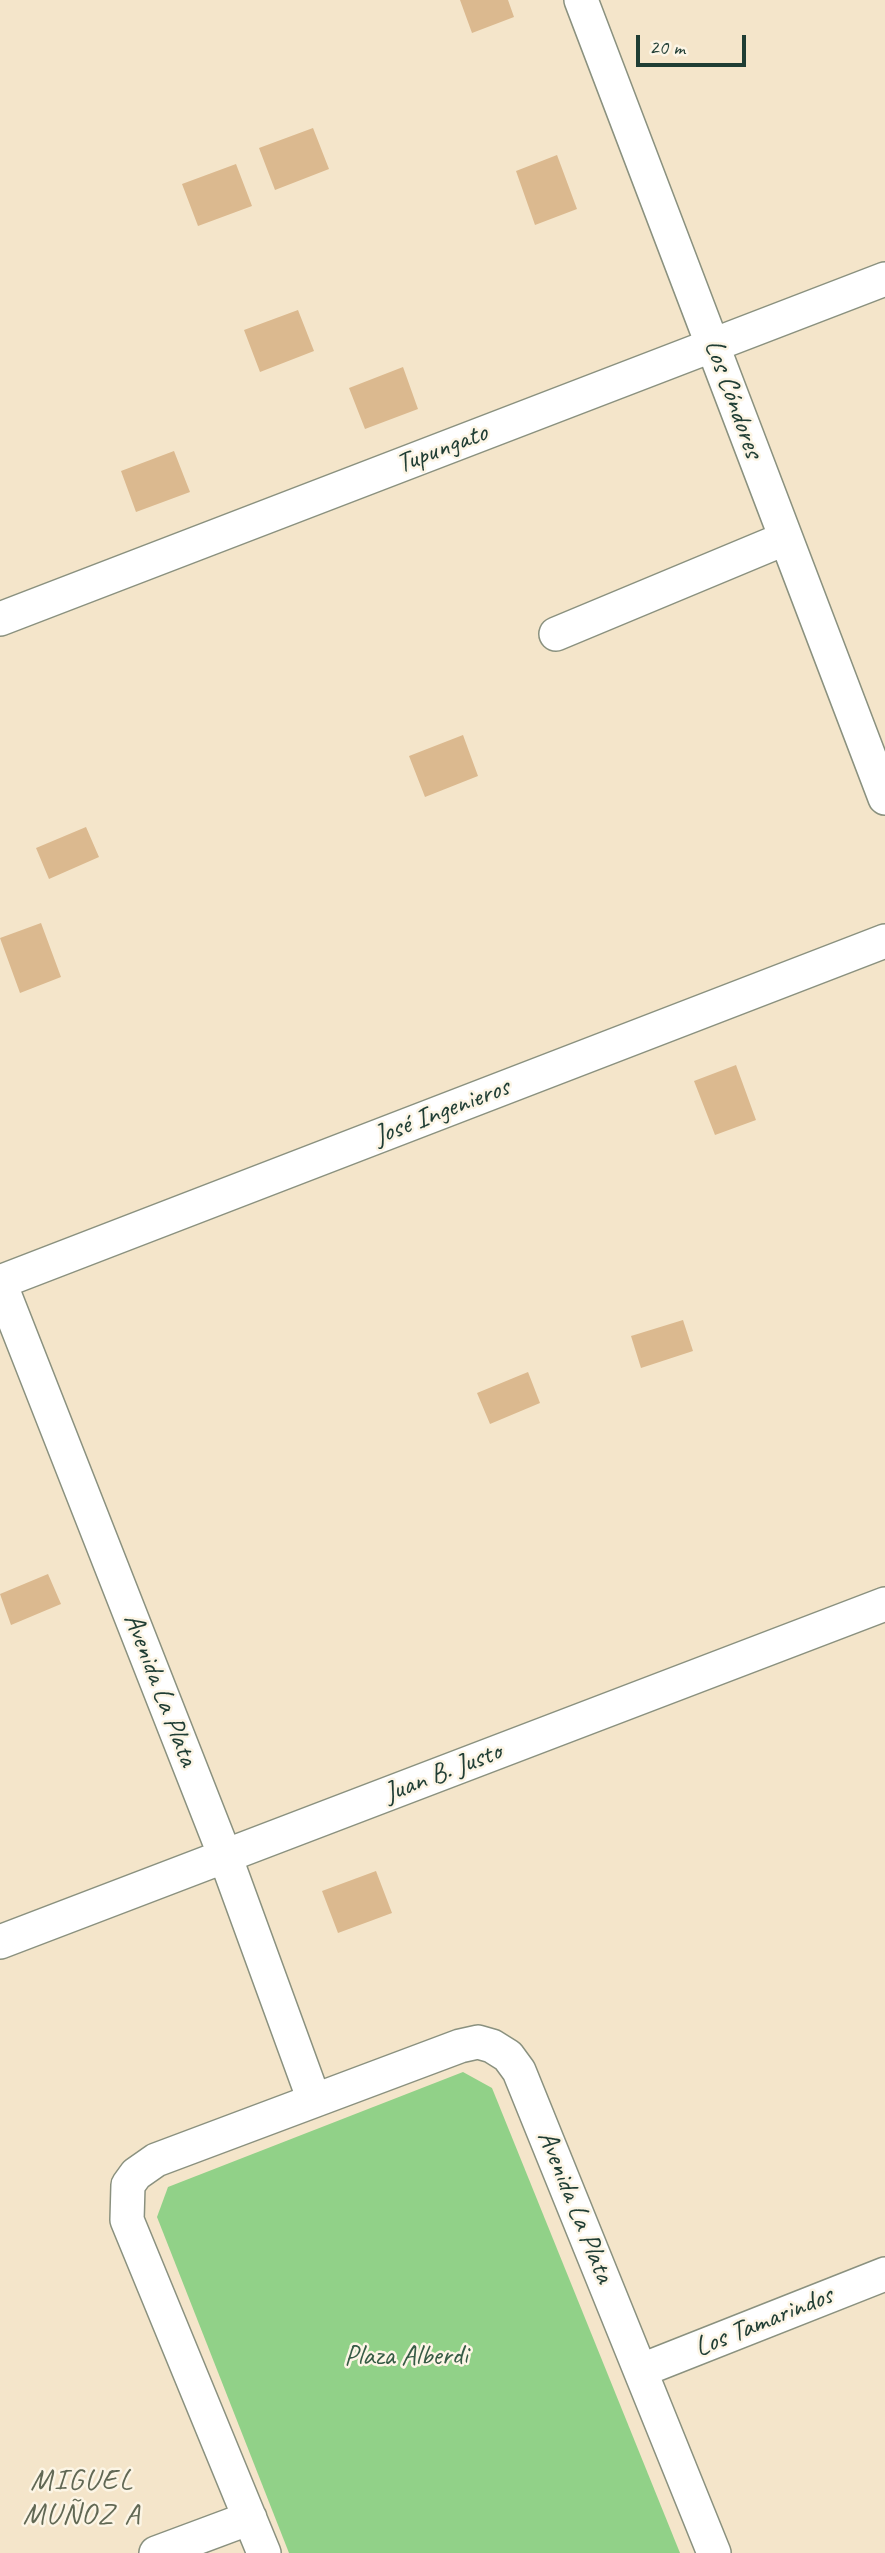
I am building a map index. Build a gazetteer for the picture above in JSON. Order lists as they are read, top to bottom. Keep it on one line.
{"streets":{"street":["Los Cóndores","Tupungato","José Ingenieros","Avenida La Plata","Juan B. Justo","Los Tamarindos"]},"crossings":[["Los Cóndores","Tupungato"],["José Ingenieros","Avenida La Plata"],["Avenida La Plata","Juan B. Justo"],["Avenida La Plata","Los Tamarindos"]],"districts":["MIGUEL MUÑOZ A"],"parks":["Plaza Alberdi"],"scale_bar":"20 m"}
